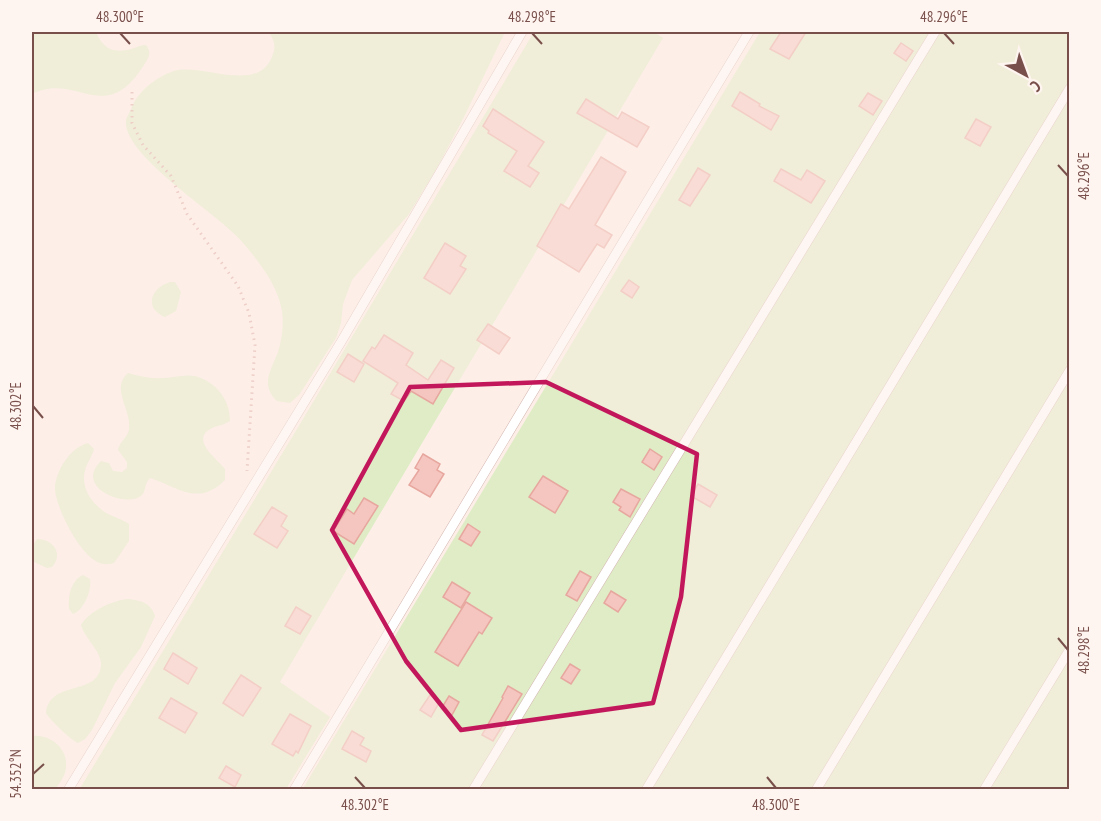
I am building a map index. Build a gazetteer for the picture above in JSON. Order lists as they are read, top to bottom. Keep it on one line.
{"north":"bottom right","coordinates":["48.300°E","48.298°E","48.296°E","48.302°E","54.352°N"]}
